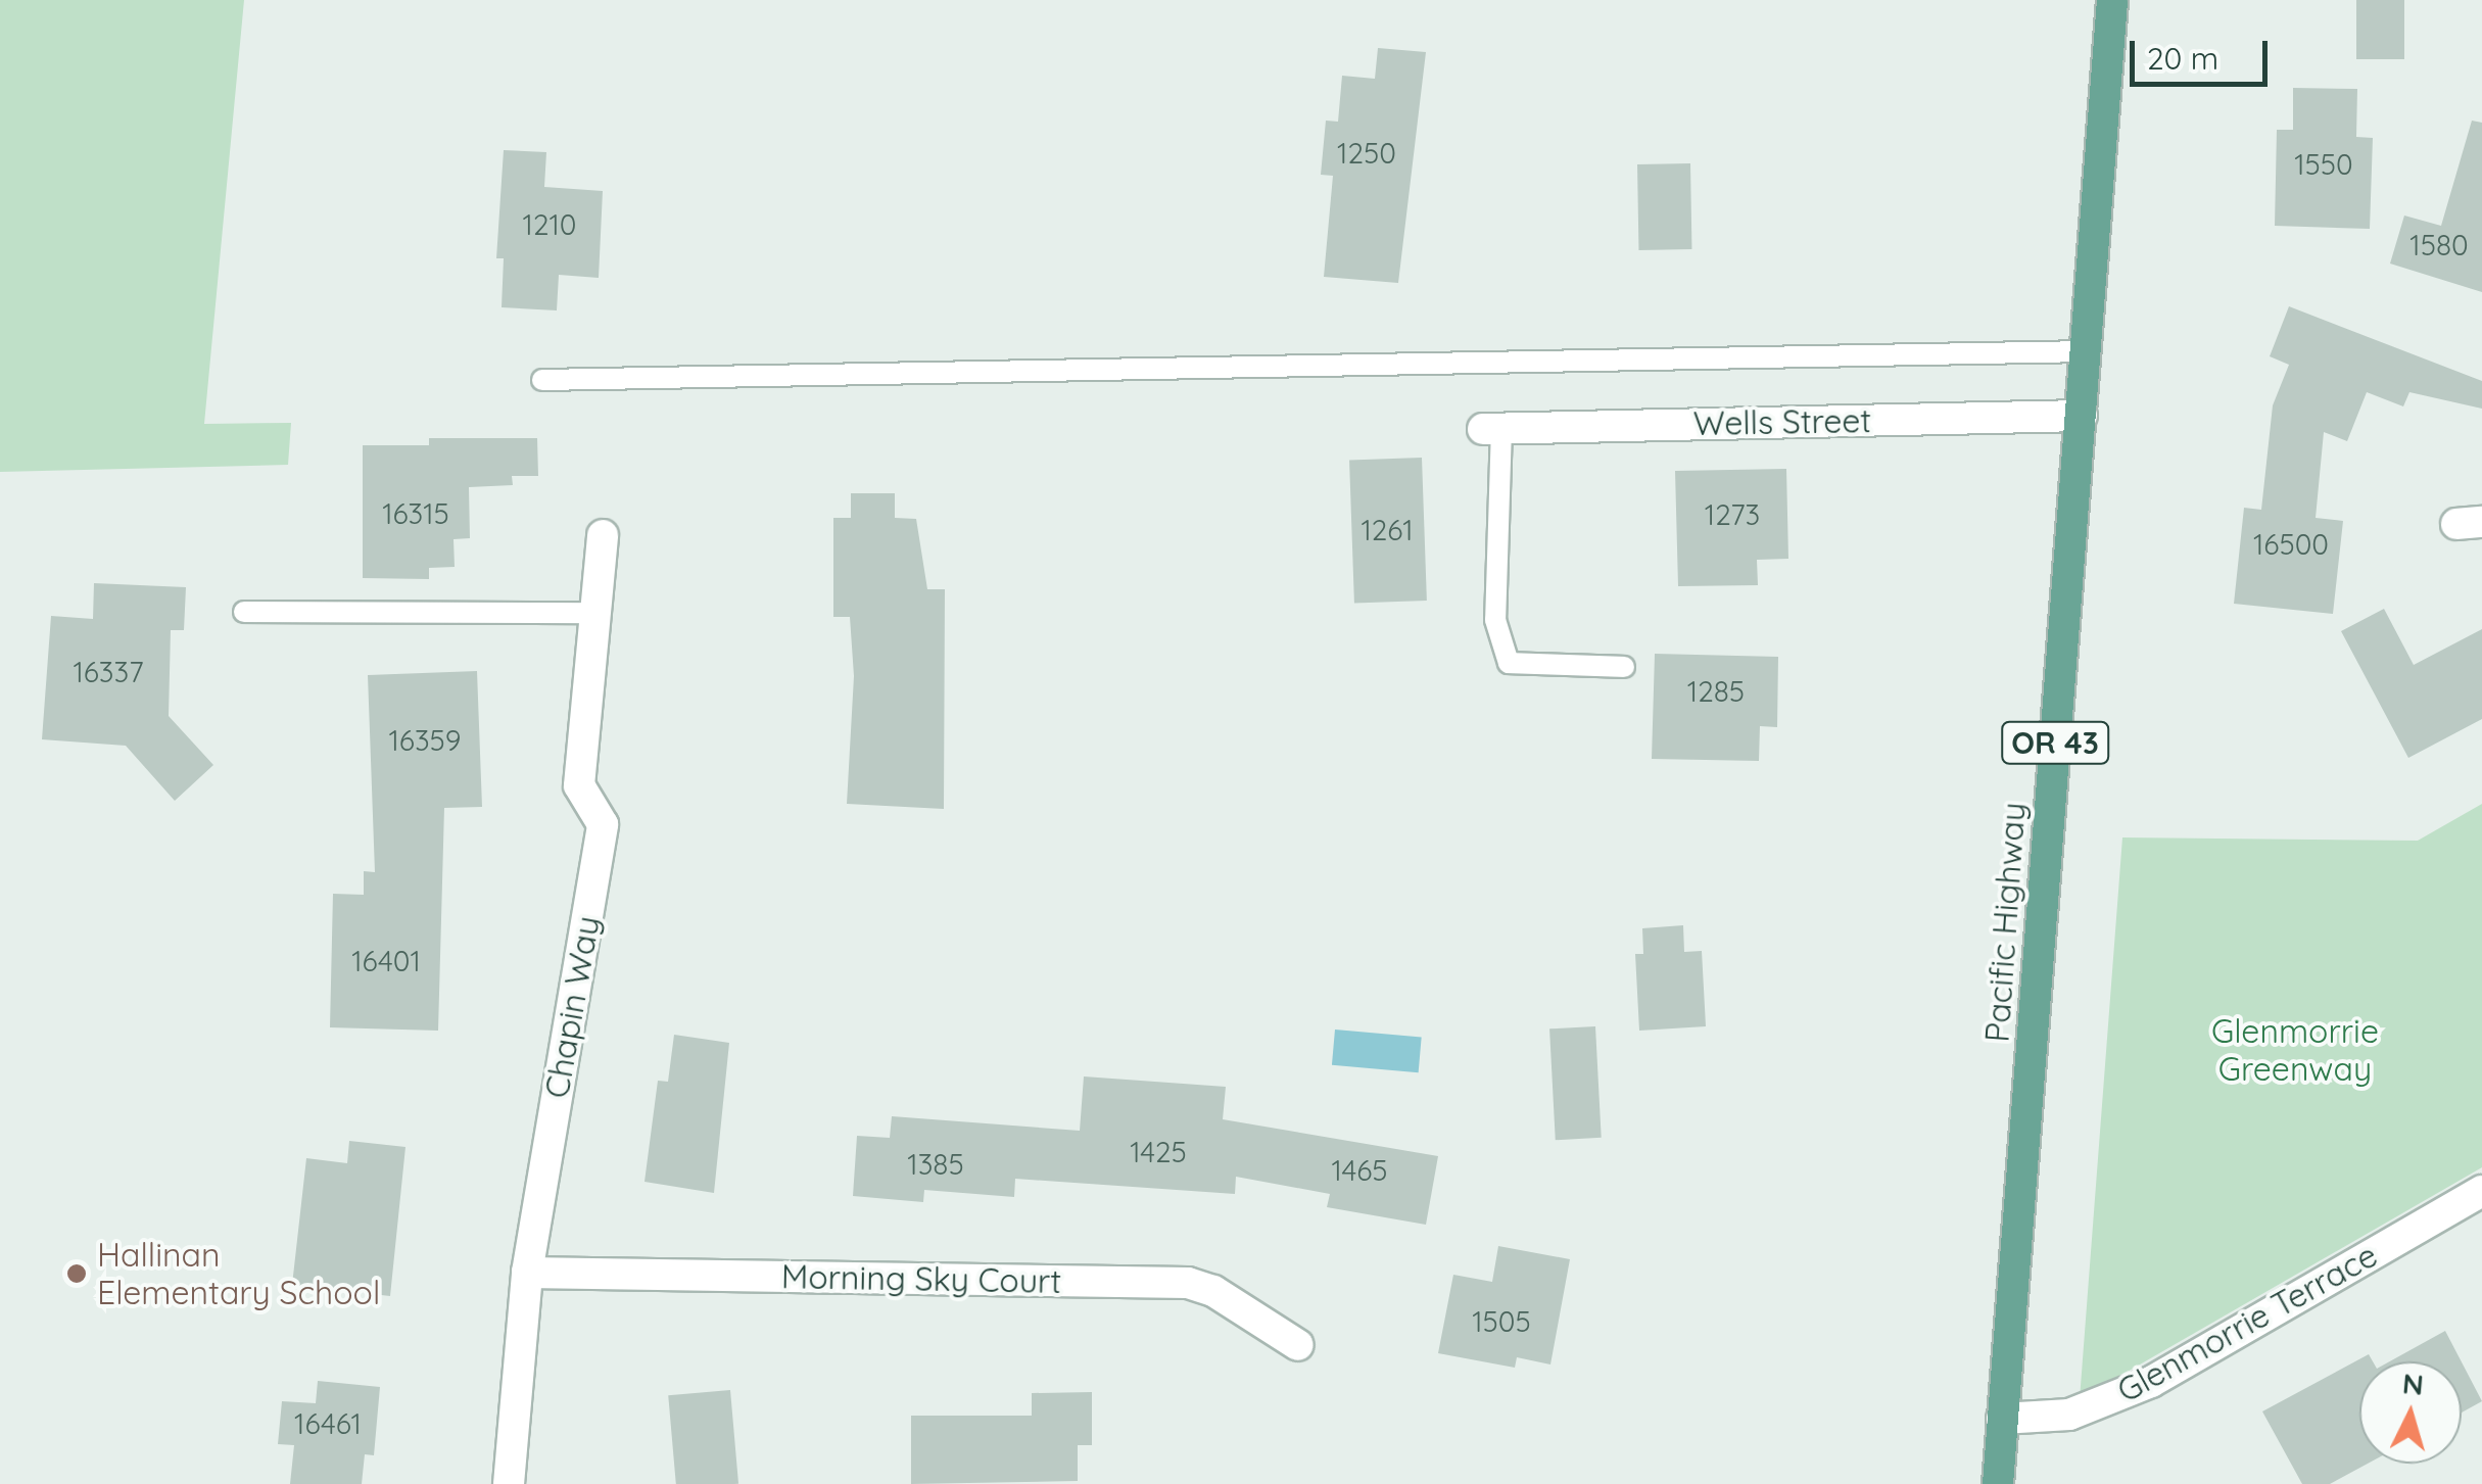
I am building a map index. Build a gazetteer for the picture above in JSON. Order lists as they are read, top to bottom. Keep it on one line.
{"streets":{"main road":["OR 43","Pacific Highway"],"street":["Wells Street","Chapin Way","Morning Sky Court","Glenmorrie Terrace"]},"crossings":[["Wells Street","Pacific Highway"],["Pacific Highway","Glenmorrie Terrace"],["Chapin Way","Morning Sky Court"]],"parks":["Glenmorrie Greenway"],"places":["Hallinan Elementary School"],"house_numbers":["1250","1550","1210","1580","16315","1273","1261","16500","16337","1285","16359","16401","1425","1385","1465","1505","16461"],"scale_bar":"20 m","north":"top"}
